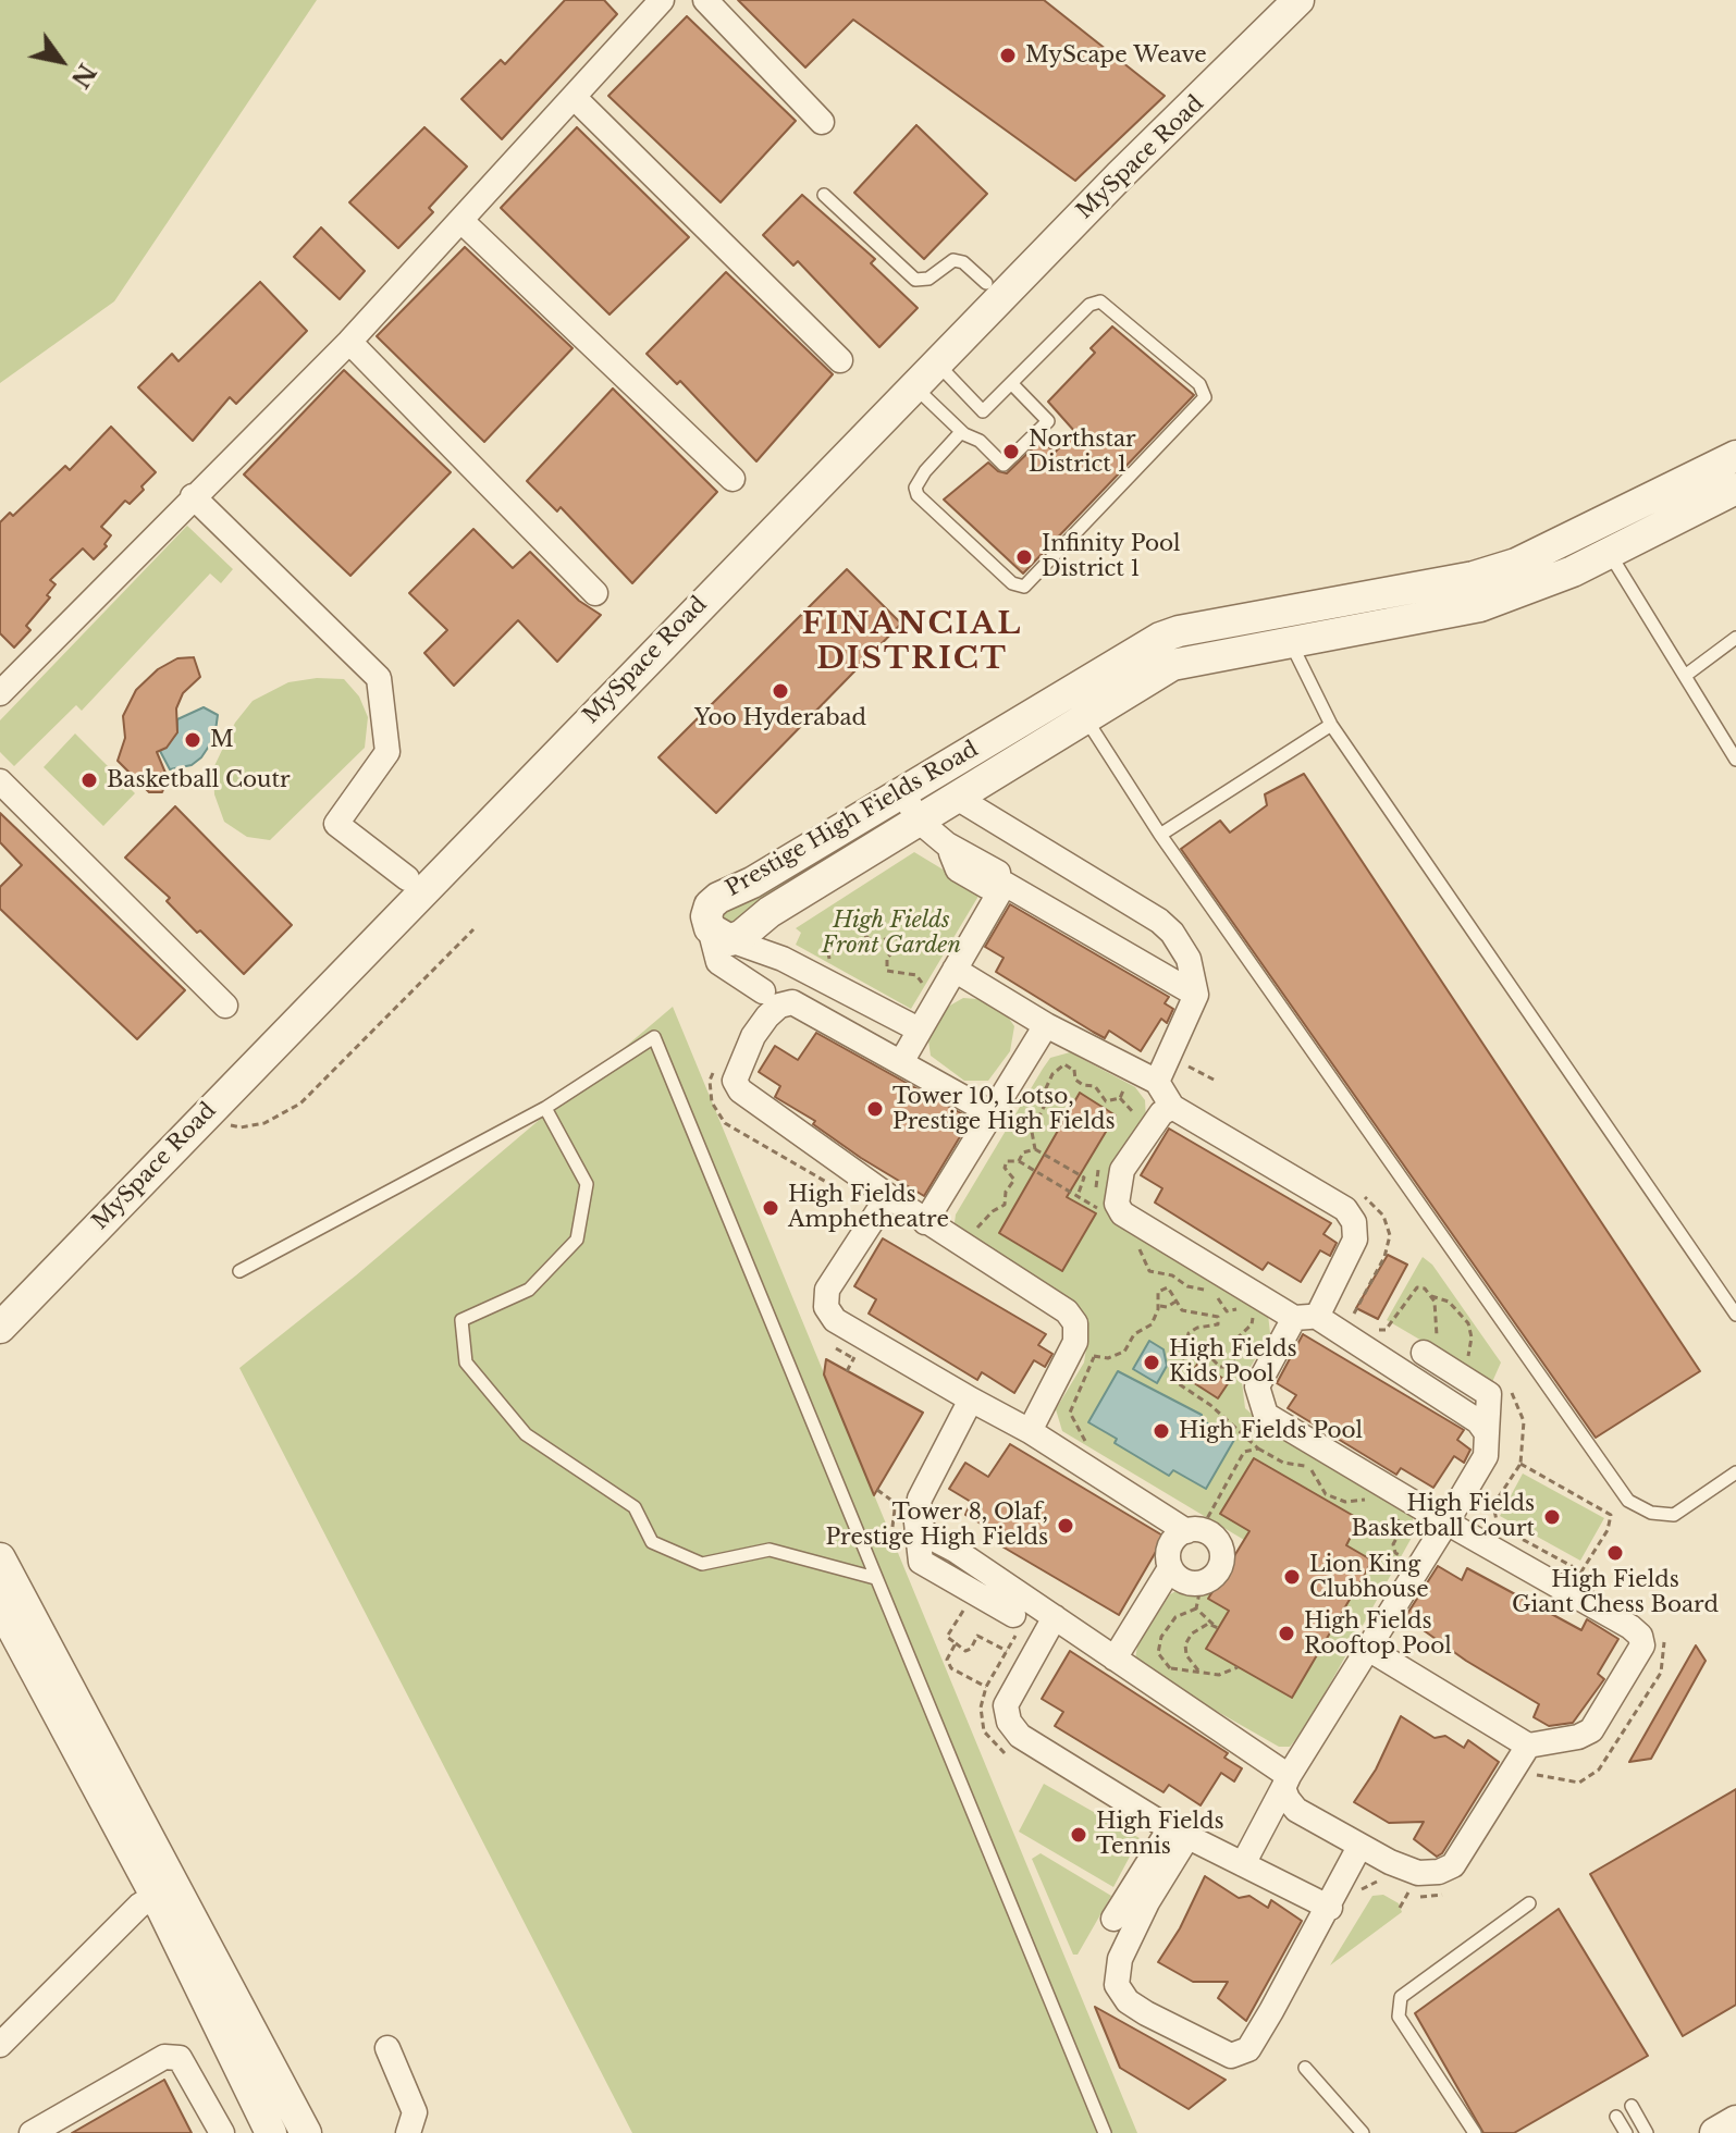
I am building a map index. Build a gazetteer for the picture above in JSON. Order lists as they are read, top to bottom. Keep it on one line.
{"streets":{"street":["MySpace Road","Prestige High Fields Road"]},"districts":["FINANCIAL DISTRICT"],"parks":["High Fields Front Garden"],"places":["MyScape Weave","Northstar District 1","Infinity Pool District 1","Yoo Hyderabad","M","Basketball Coutr","Tower 10, Lotso, Prestige High Fields","High Fields Amphetheatre","High Fields Kids Pool","High Fields Pool","High Fields Basketball Court","Tower 8, Olaf, Prestige High Fields","High Fields Giant Chess Board","Lion King Clubhouse","High Fields Rooftop Pool","High Fields Tennis"],"north":"bottom right"}
